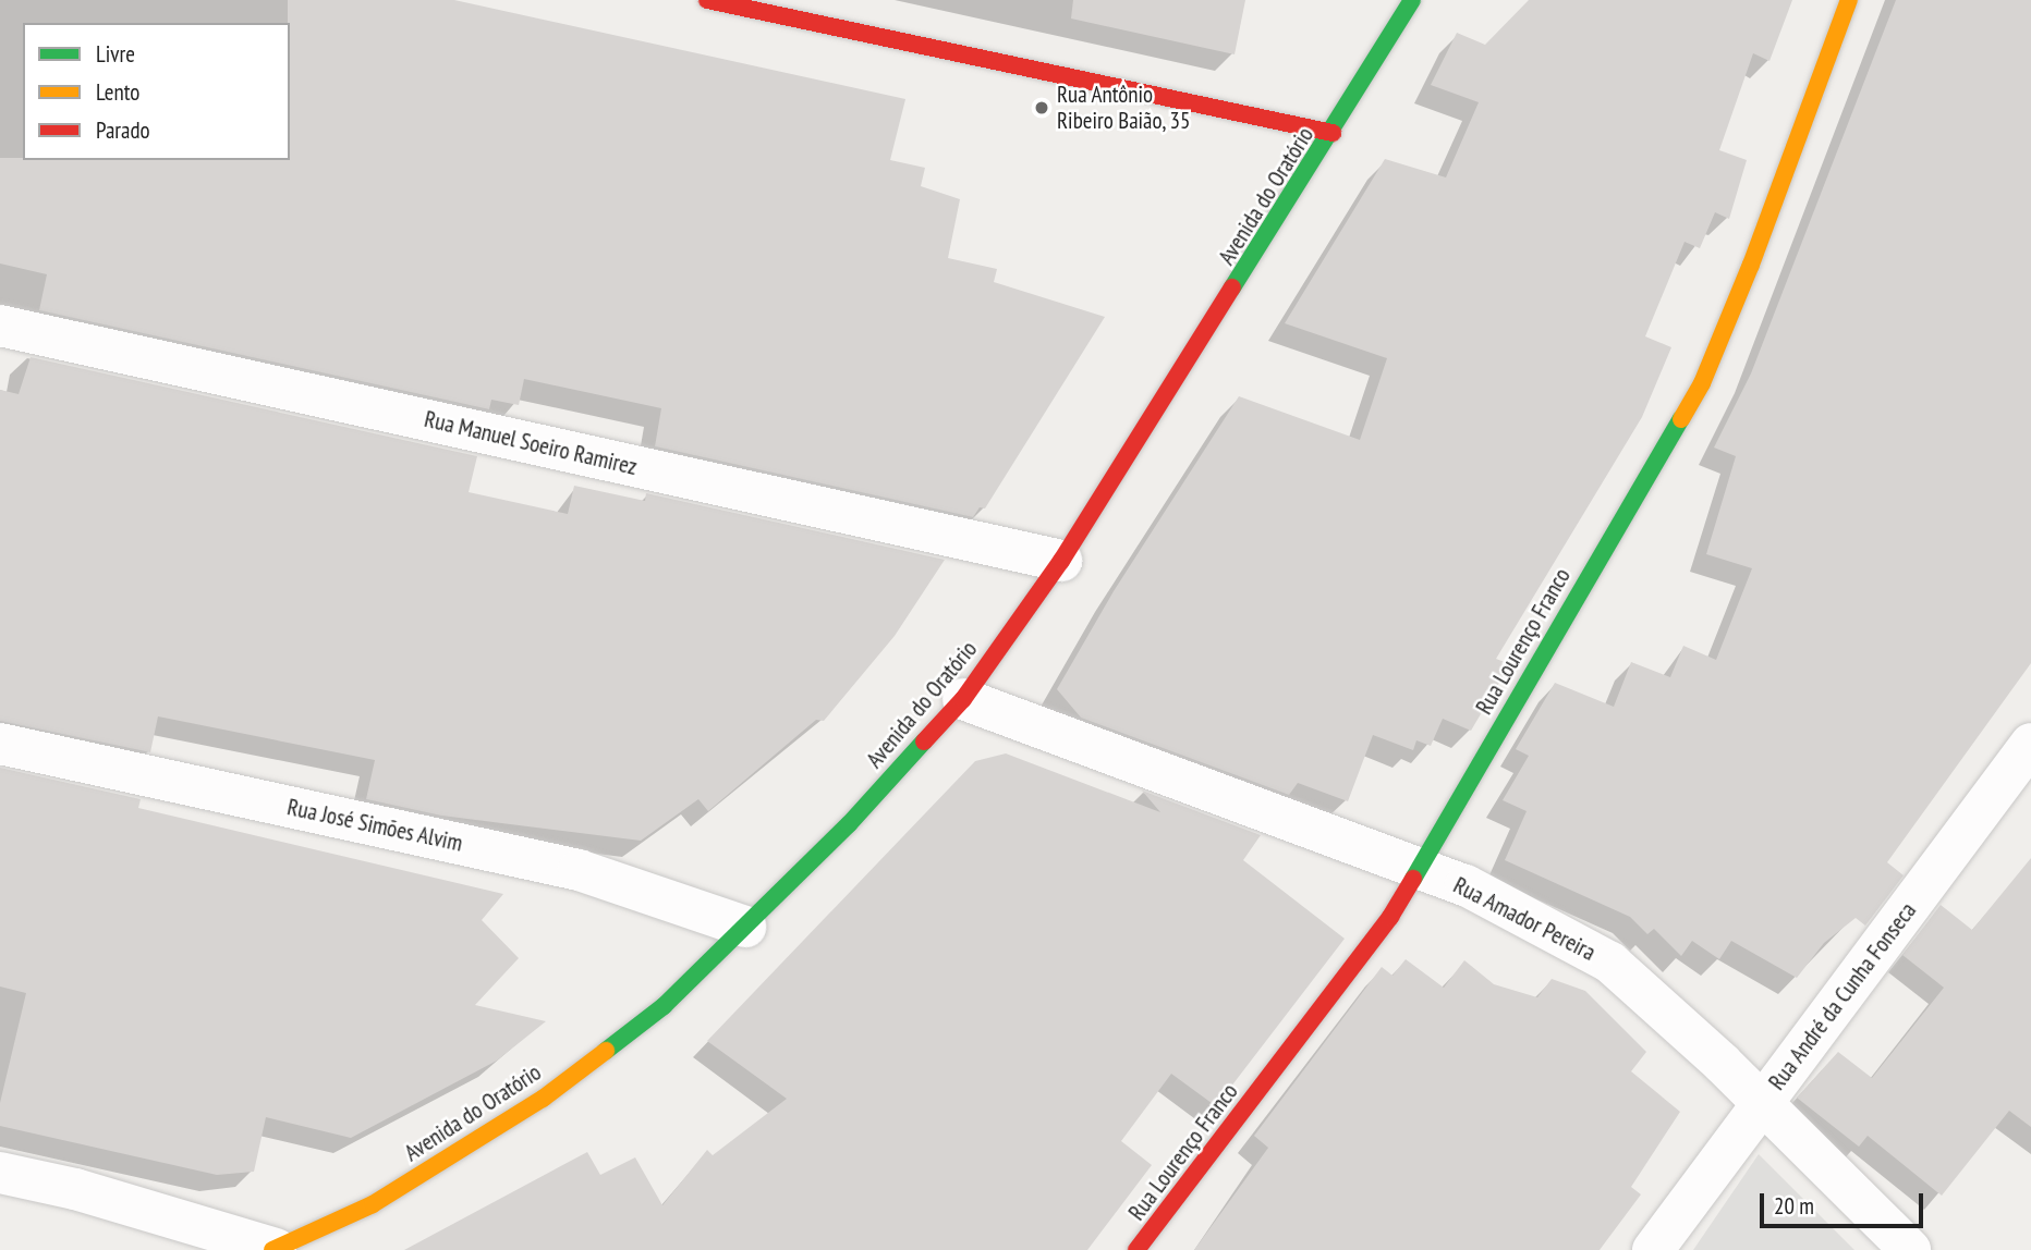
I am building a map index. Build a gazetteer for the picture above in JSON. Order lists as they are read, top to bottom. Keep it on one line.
{"streets":{"street":["Avenida do Oratório","Rua Manuel Soeiro Ramirez","Rua Lourenço Franco","Rua José Simões Alvim","Rua Amador Pereira","Rua André da Cunha Fonseca"]},"crossings":[["Avenida do Oratório","Rua Manuel Soeiro Ramirez"],["Avenida do Oratório","Rua José Simões Alvim"],["Avenida do Oratório","Rua Amador Pereira"],["Rua Lourenço Franco","Rua Amador Pereira"],["Rua Amador Pereira","Rua André da Cunha Fonseca"]],"places":["Rua Antônio Ribeiro Baião, 35"],"legend":["Livre","Lento","Parado"],"scale_bar":"20 m"}
